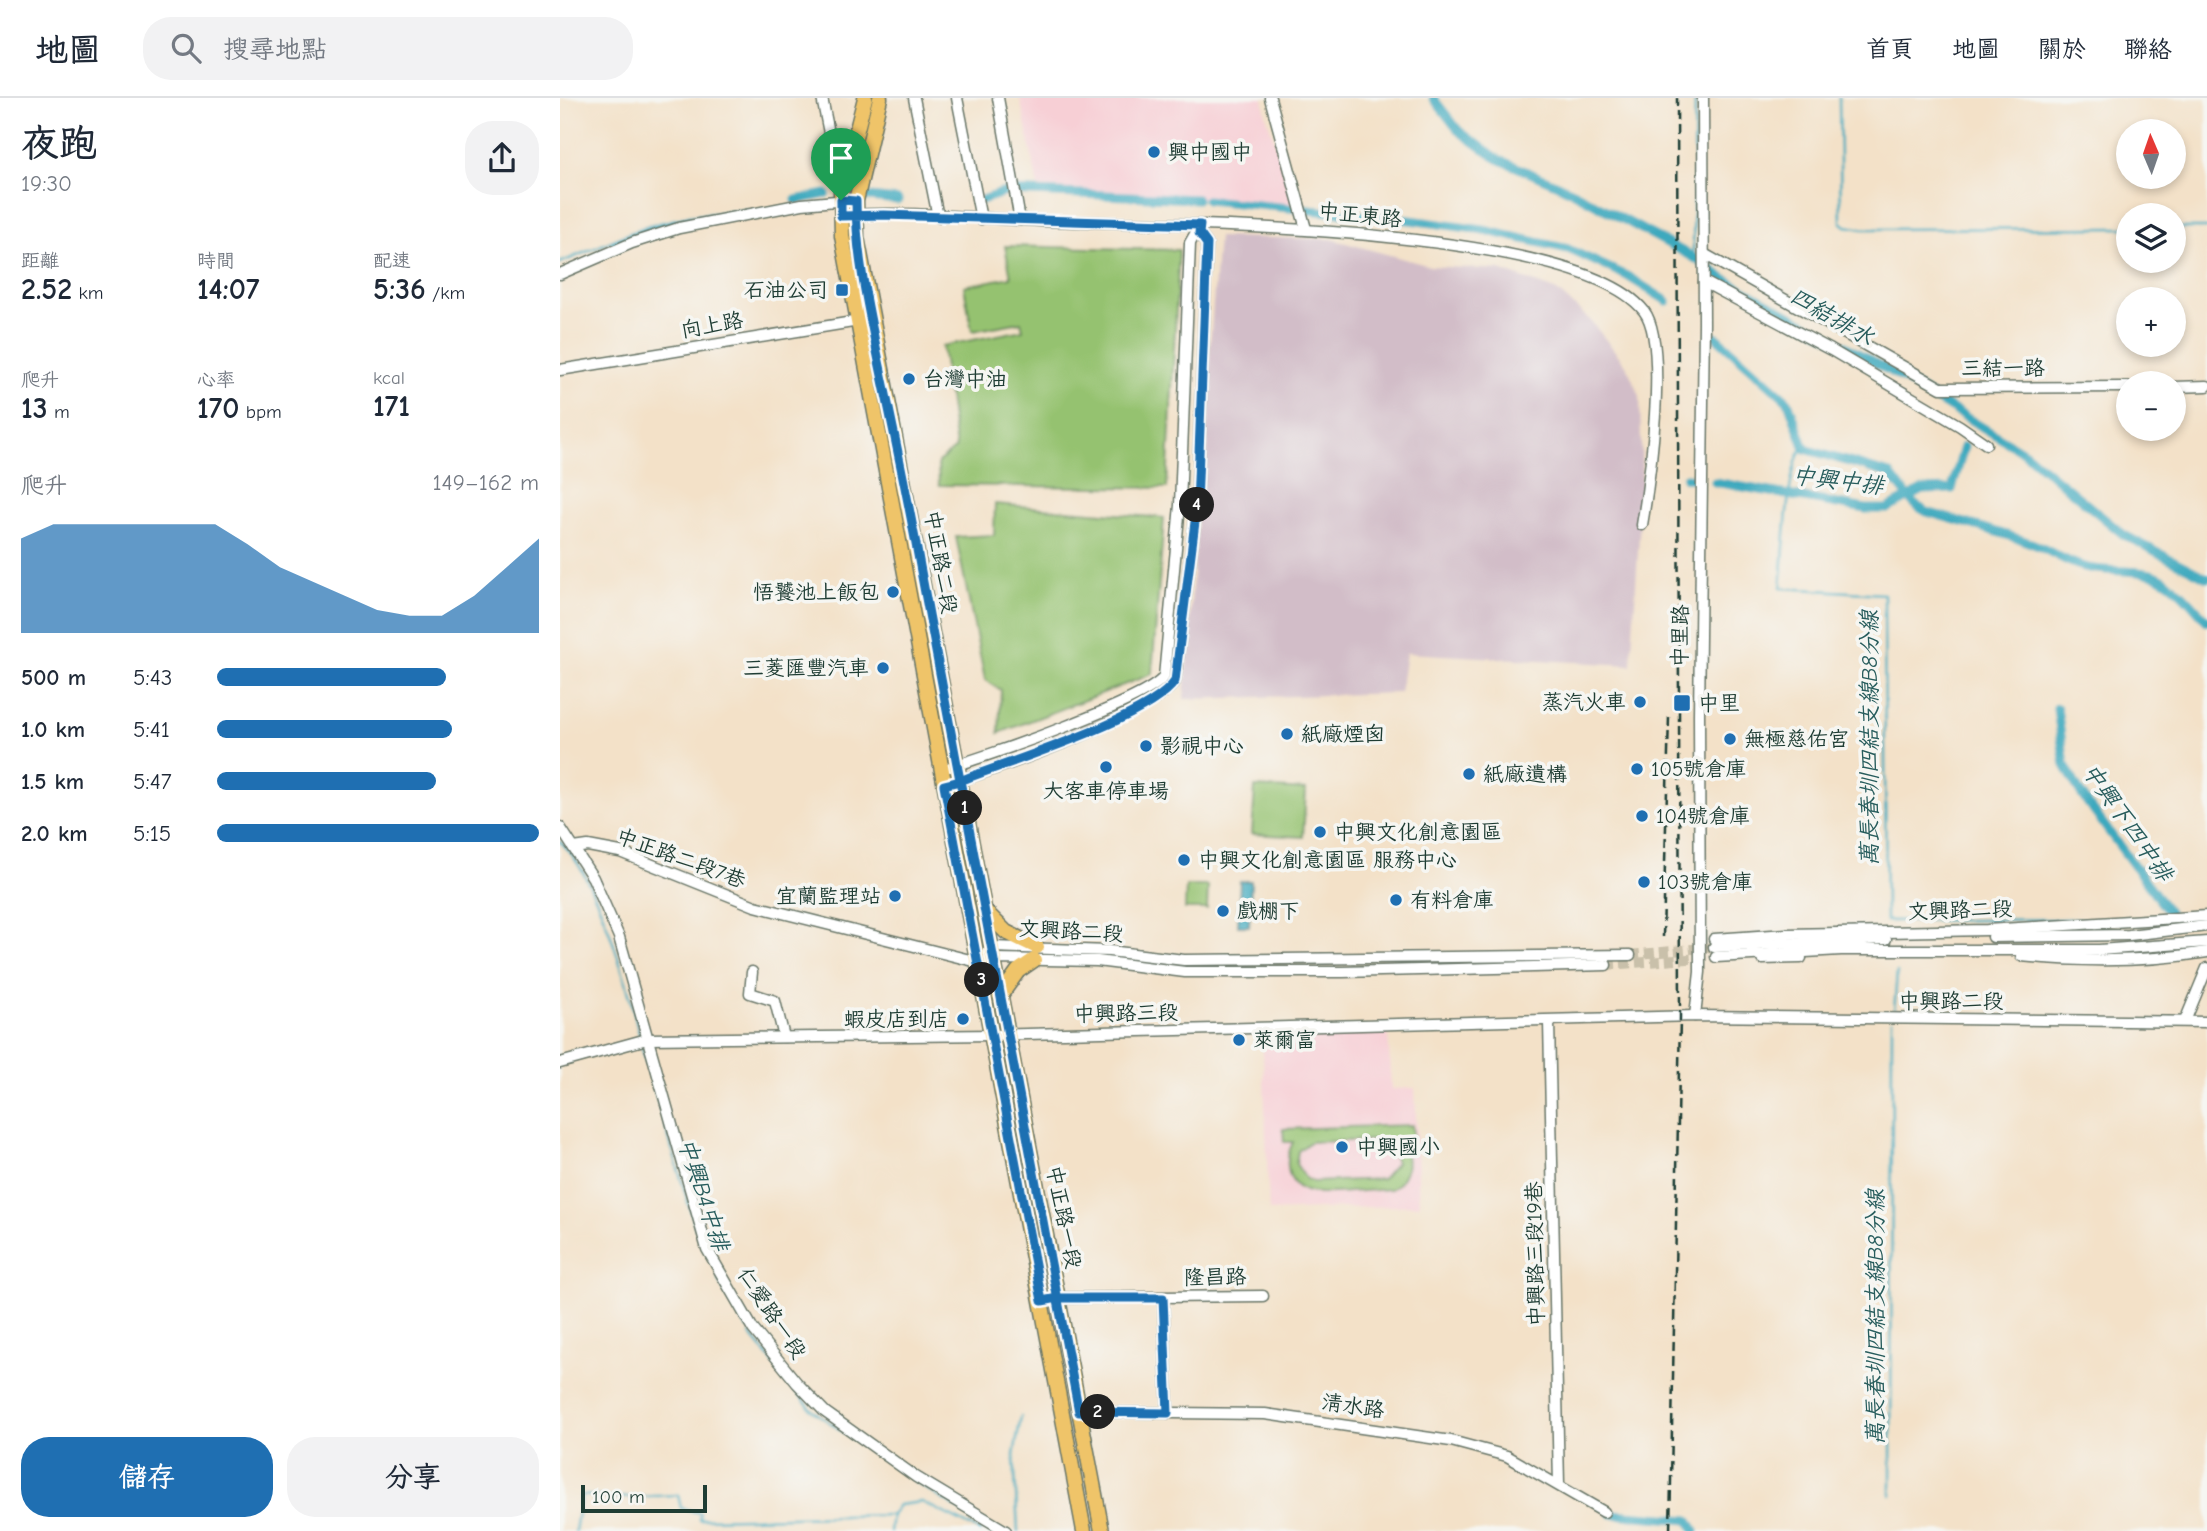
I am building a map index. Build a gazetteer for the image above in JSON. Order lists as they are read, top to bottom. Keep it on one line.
{"streets":{"main road":["中正路二段","中正路一段"],"street":["中正東路","向上路","三結一路","中里路","中正路二段7巷","文興路二段","中興路二段","中興路三段","中興路三段19巷","隆昌路","仁愛路一段","清水路"]},"crossings":[["中正東路","中正路二段"],["向上路","中正路二段"],["三結一路","中里路"],["中正路二段","中正路二段7巷"],["中正路二段","文興路二段"],["中正路二段","中興路三段"],["中正路二段","中正路一段"],["中里路","中興路二段"],["中里路","中興路三段"],["中正路二段7巷","文興路二段"],["中正路二段7巷","仁愛路一段"],["中興路二段","中興路三段"],["中興路三段","中正路一段"],["中興路三段","中興路三段19巷"],["中興路三段","仁愛路一段"],["中正路一段","隆昌路"],["中正路一段","清水路"],["中興路三段19巷","清水路"]],"water":["四結排水","中興中排","萬長春圳四結支線B8分線","中興下四中排","中興B4中排"],"places":{"other":["興中國中","台灣中油","悟饕池上飯包","三菱匯豐汽車","蒸汽火車","紙廠煙囪","無極慈佑宮","影視中心","大客車停車場","105號倉庫","紙廠遺構","104號倉庫","中興文化創意園區","中興文化創意園區 服務中心","103號倉庫","宜蘭監理站","有料倉庫","戲棚下","蝦皮店到店","萊爾富","中興國小"],"transit":["石油公司","中里"]},"scale_bar":"100 m","north":"top","page":{"header":"地圖","search":"搜尋地點","nav":["首頁","地圖","關於","聯絡"],"heading":["夜跑","19:30"],"map_buttons":["+","−"],"stats":[["距離","2.52 km"],["時間","14:07"],["配速","5:36 /km"],["爬升","13 m"],["心率","170 bpm"],["kcal","171"]],"chart":["爬升","149–162 m"],"pins":["4","1","3","2"],"list":[{"name":"500 m","note":"5:43"},{"name":"1.0 km","note":"5:41"},{"name":"1.5 km","note":"5:47"},{"name":"2.0 km","note":"5:15"}],"buttons":["儲存","分享"],"scale":"100 m"}}
